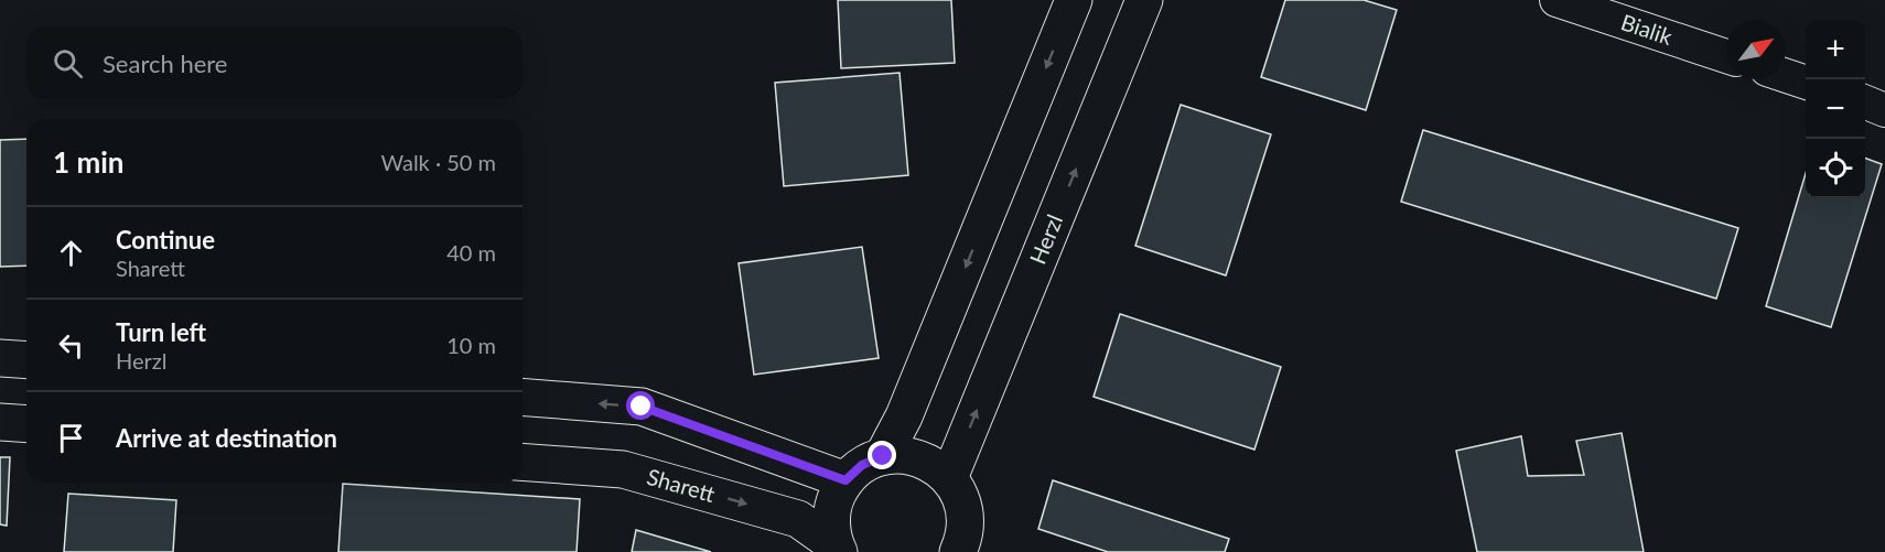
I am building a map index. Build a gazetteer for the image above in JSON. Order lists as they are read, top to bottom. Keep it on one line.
{"streets":{"street":["Bialik","Herzl","Sharett"]},"north":"top right","page":{"map_buttons":["+","−"],"search":"Search here","heading":["1 min","Walk · 50 m"],"list":[["Continue","Sharett","40 m"],["Turn left","Herzl","10 m"],"Arrive at destination"]}}
